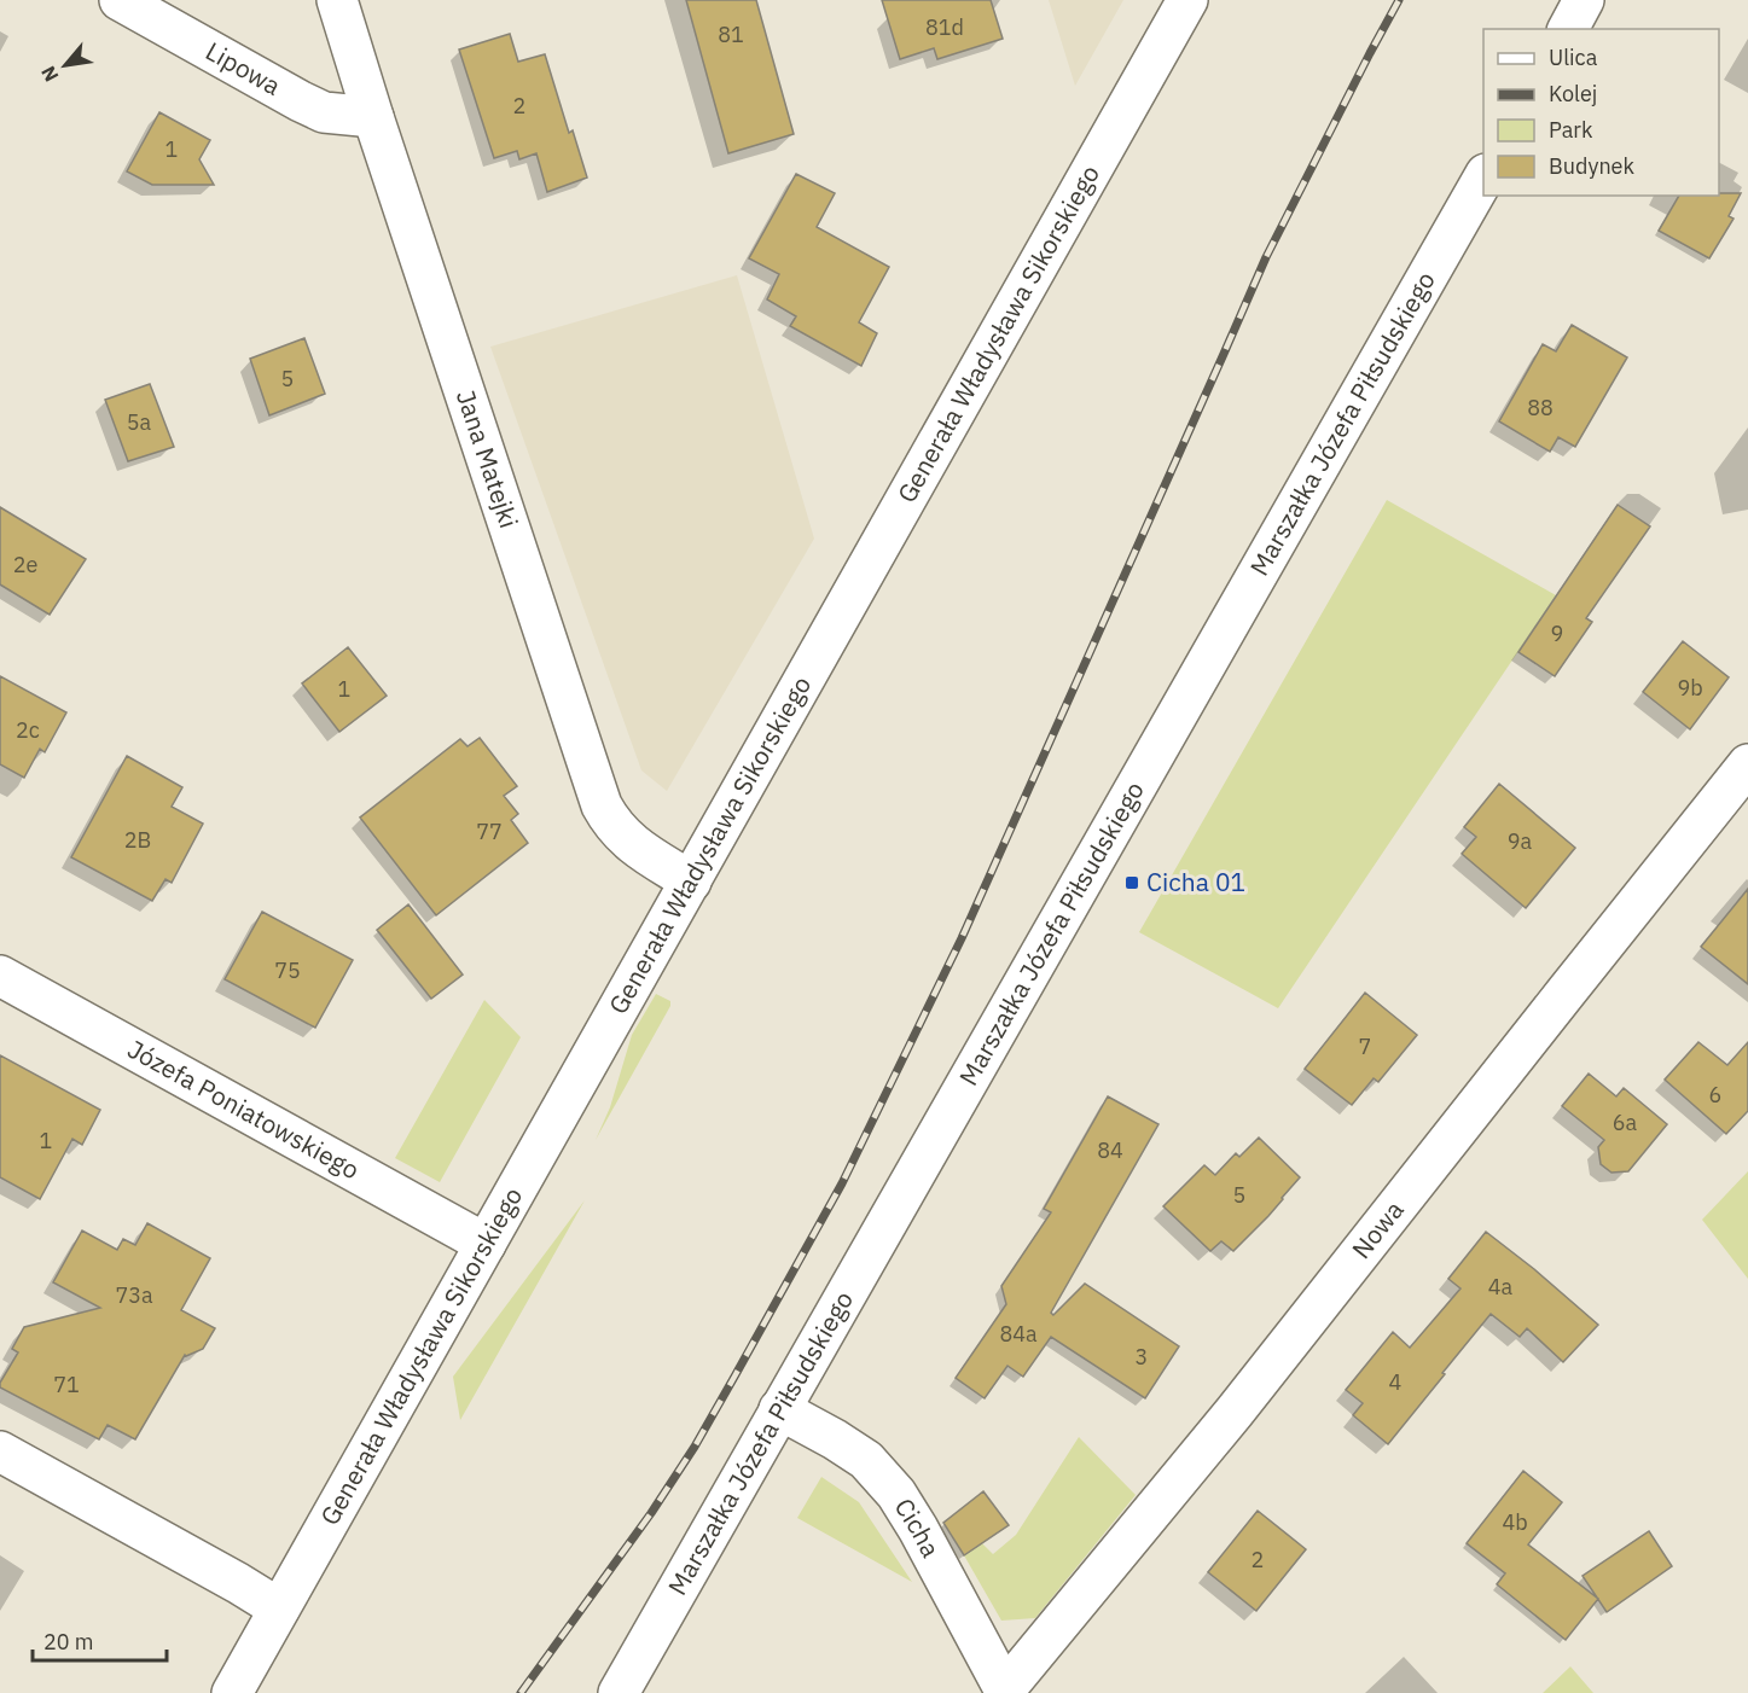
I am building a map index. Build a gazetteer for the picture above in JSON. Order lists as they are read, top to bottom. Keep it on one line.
{"streets":{"main road":["Lipowa","Generała Władysława Sikorskiego","Marszałka Józefa Piłsudskiego","Jana Matejki","Józefa Poniatowskiego","Nowa","Cicha"]},"crossings":[["Lipowa","Jana Matejki"],["Generała Władysława Sikorskiego","Jana Matejki"],["Generała Władysława Sikorskiego","Józefa Poniatowskiego"],["Marszałka Józefa Piłsudskiego","Cicha"],["Nowa","Cicha"]],"places":{"transit":["Cicha 01"]},"house_numbers":["81d","81","2","1","5","88","5a","2e","9","9b","1","2c","77","2B","9a","75","7","6","6a","1","84","5","4a","73a","84a","3","4","71","4b","2"],"legend":["Ulica","Kolej","Park","Budynek"],"scale_bar":"20 m","north":"bottom left"}
